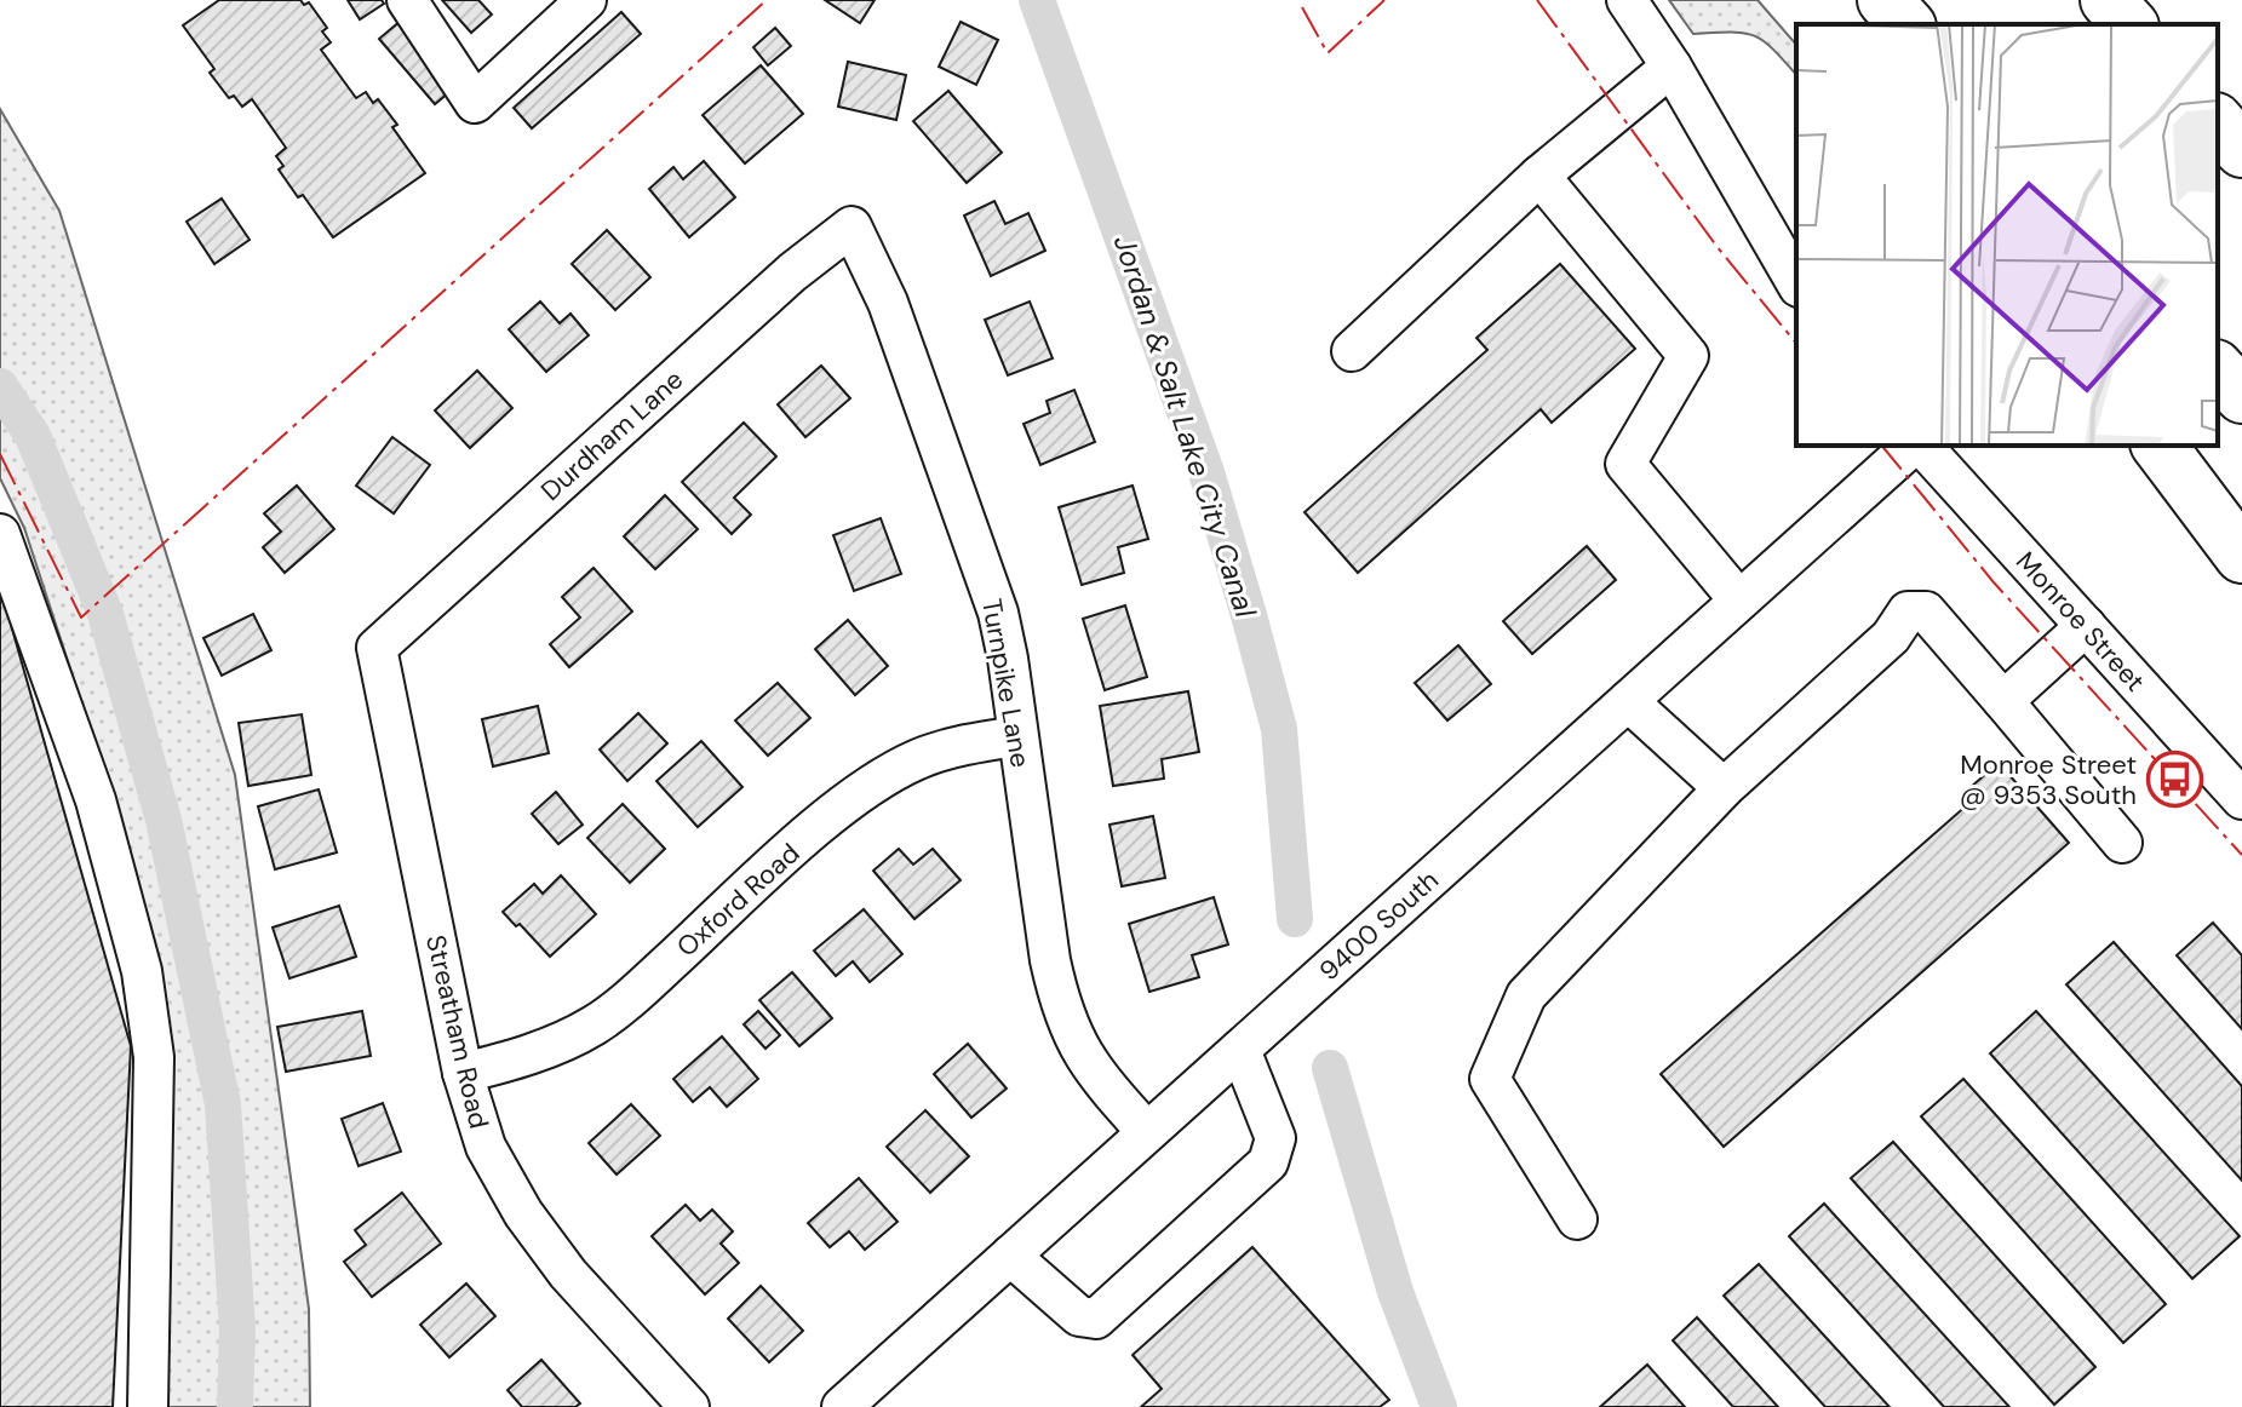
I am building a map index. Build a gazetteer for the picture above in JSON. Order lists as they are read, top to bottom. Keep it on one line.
{"streets":{"street":["Durdham Lane","Monroe Street","Turnpike Lane","Oxford Road","9400 South","Streatham Road"]},"crossings":[["Durdham Lane","Turnpike Lane"],["Durdham Lane","Streatham Road"],["Turnpike Lane","Oxford Road"],["Turnpike Lane","9400 South"],["Oxford Road","Streatham Road"]],"water":["Jordan & Salt Lake City Canal"],"places":{"bus stop":["Monroe Street @ 9353 South"]}}
